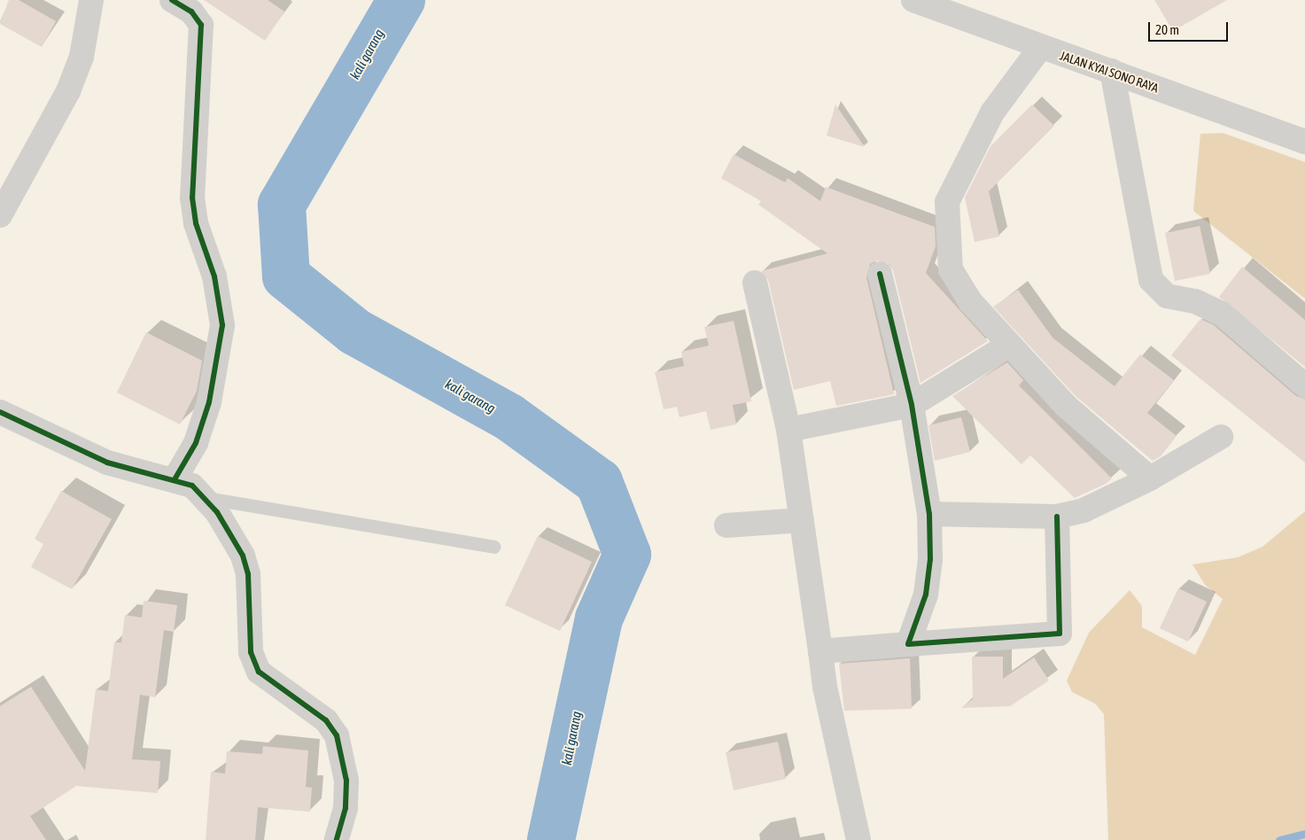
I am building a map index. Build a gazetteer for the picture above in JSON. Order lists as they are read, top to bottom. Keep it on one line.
{"streets":{"street":["JALAN KYAI SONO RAYA"]},"water":["kali garang"],"scale_bar":"20 m"}
